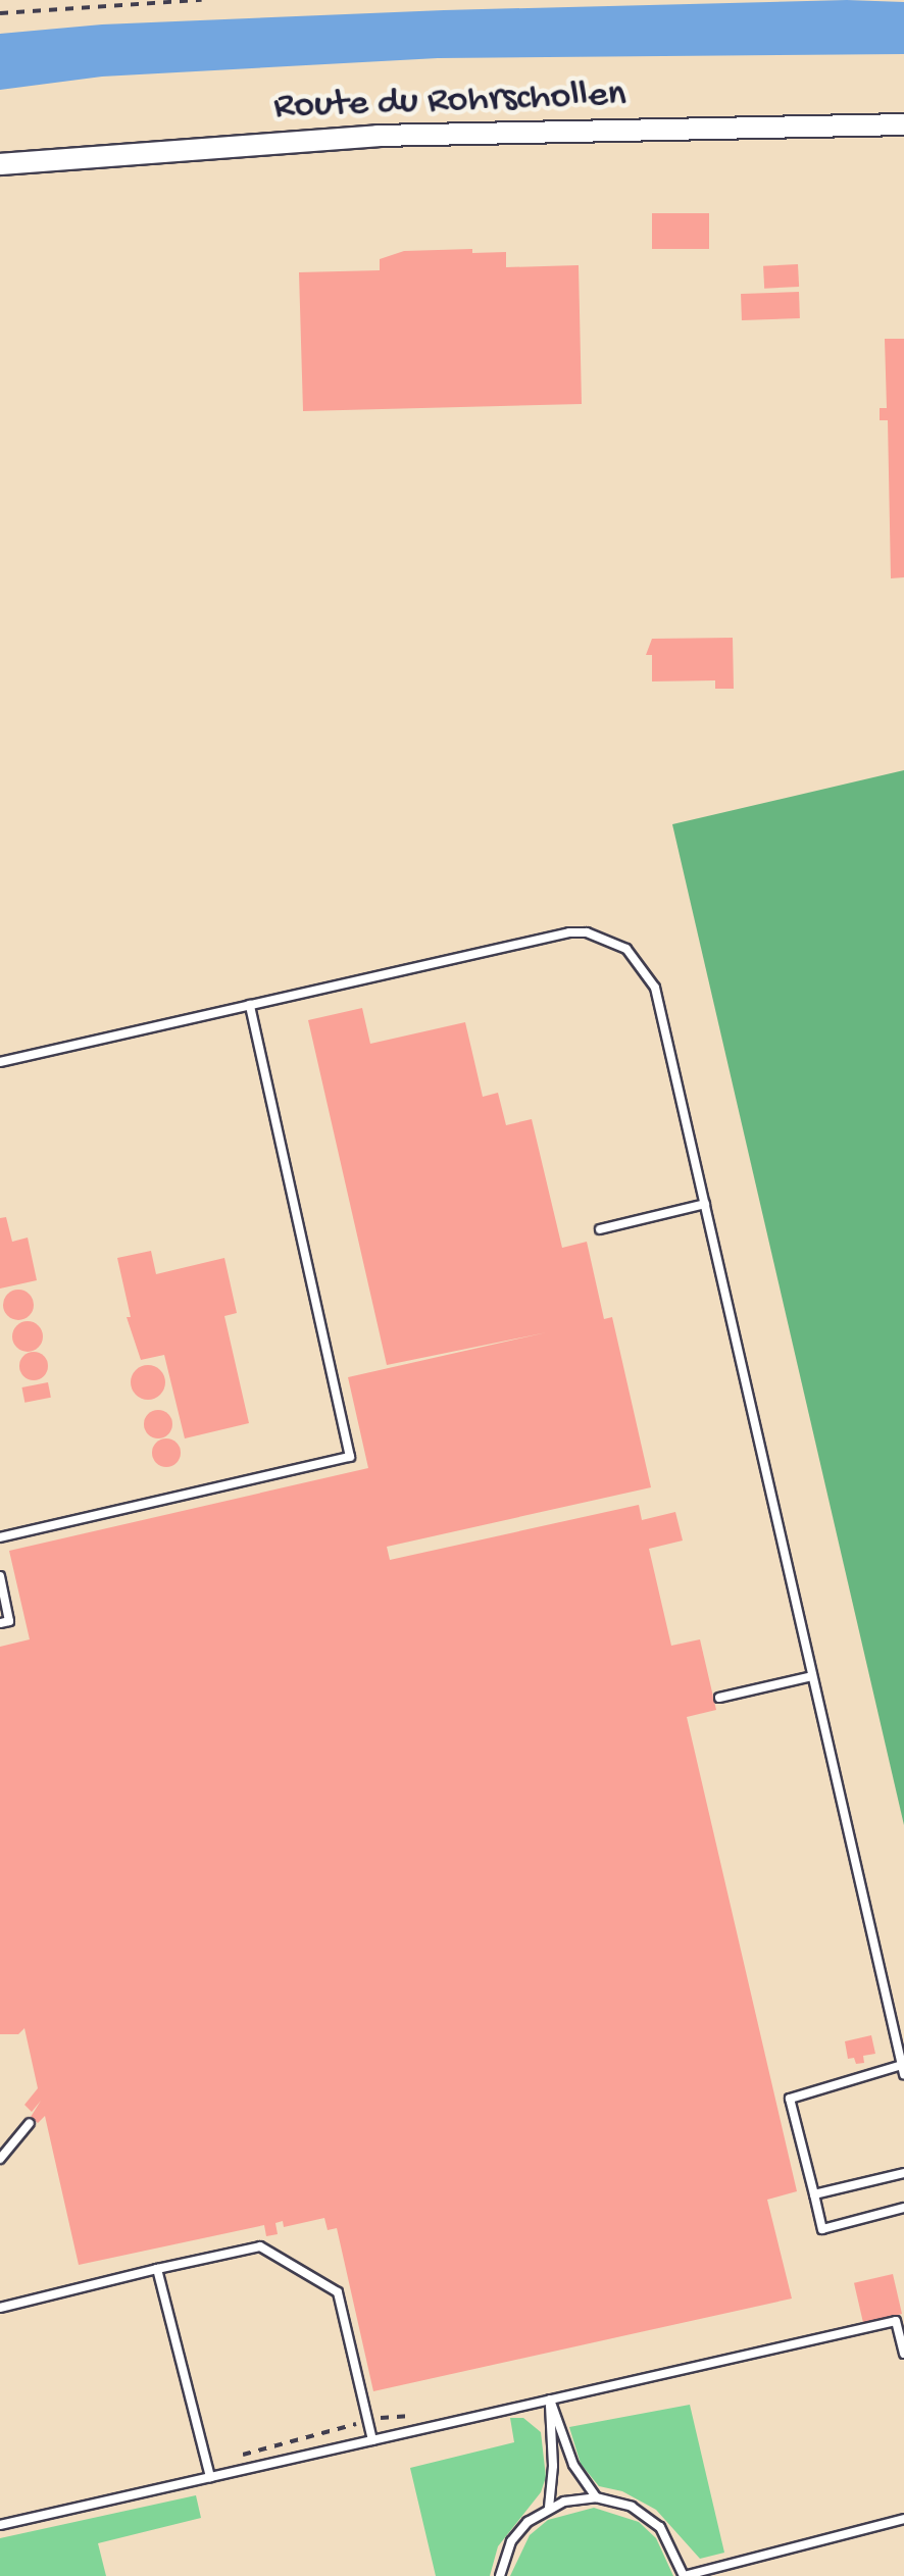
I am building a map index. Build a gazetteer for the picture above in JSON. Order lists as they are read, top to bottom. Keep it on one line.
{"streets":{"street":["Route du Rohrschollen"]}}
